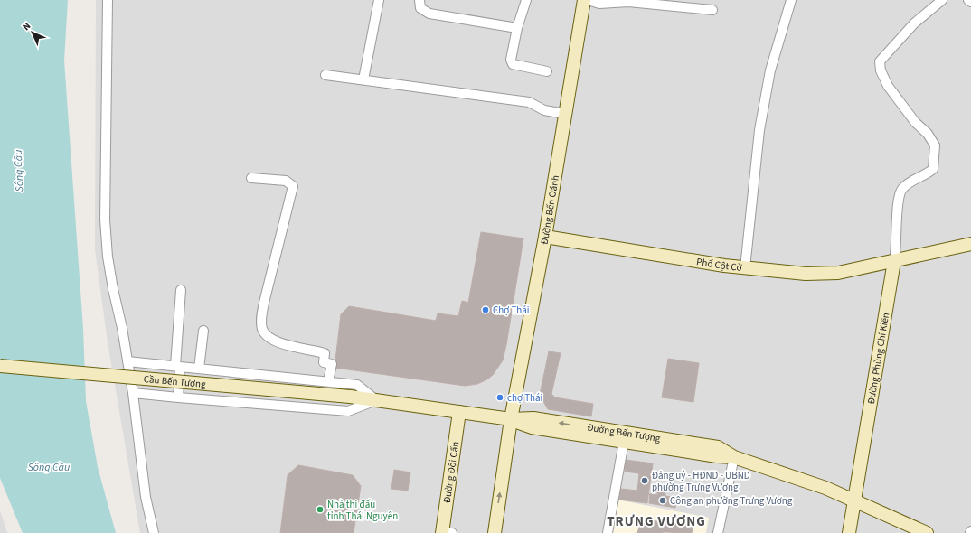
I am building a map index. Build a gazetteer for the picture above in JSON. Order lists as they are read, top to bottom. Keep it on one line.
{"streets":{"street":["Đường Bến Oánh","Phố Cột Cờ","Đường Phùng Chí Kiên","Cầu Bến Tượng","Đường Bến Tượng","Đường Đội Cấn"]},"crossings":[["Đường Bến Oánh","Phố Cột Cờ"],["Đường Bến Oánh","Đường Bến Tượng"],["Phố Cột Cờ","Đường Phùng Chí Kiên"],["Đường Phùng Chí Kiên","Đường Bến Tượng"],["Cầu Bến Tượng","Đường Bến Tượng"],["Đường Bến Tượng","Đường Đội Cấn"]],"districts":["TRƯNG VƯƠNG"],"water":["Sông Cầu"],"places":["Chợ Thái","chợ Thái","Đảng uỷ - HĐND - UBND phường Trưng Vương","Công an phường Trưng Vương","Nhà thi đấu tỉnh Thái Nguyên"],"north":"top left"}
